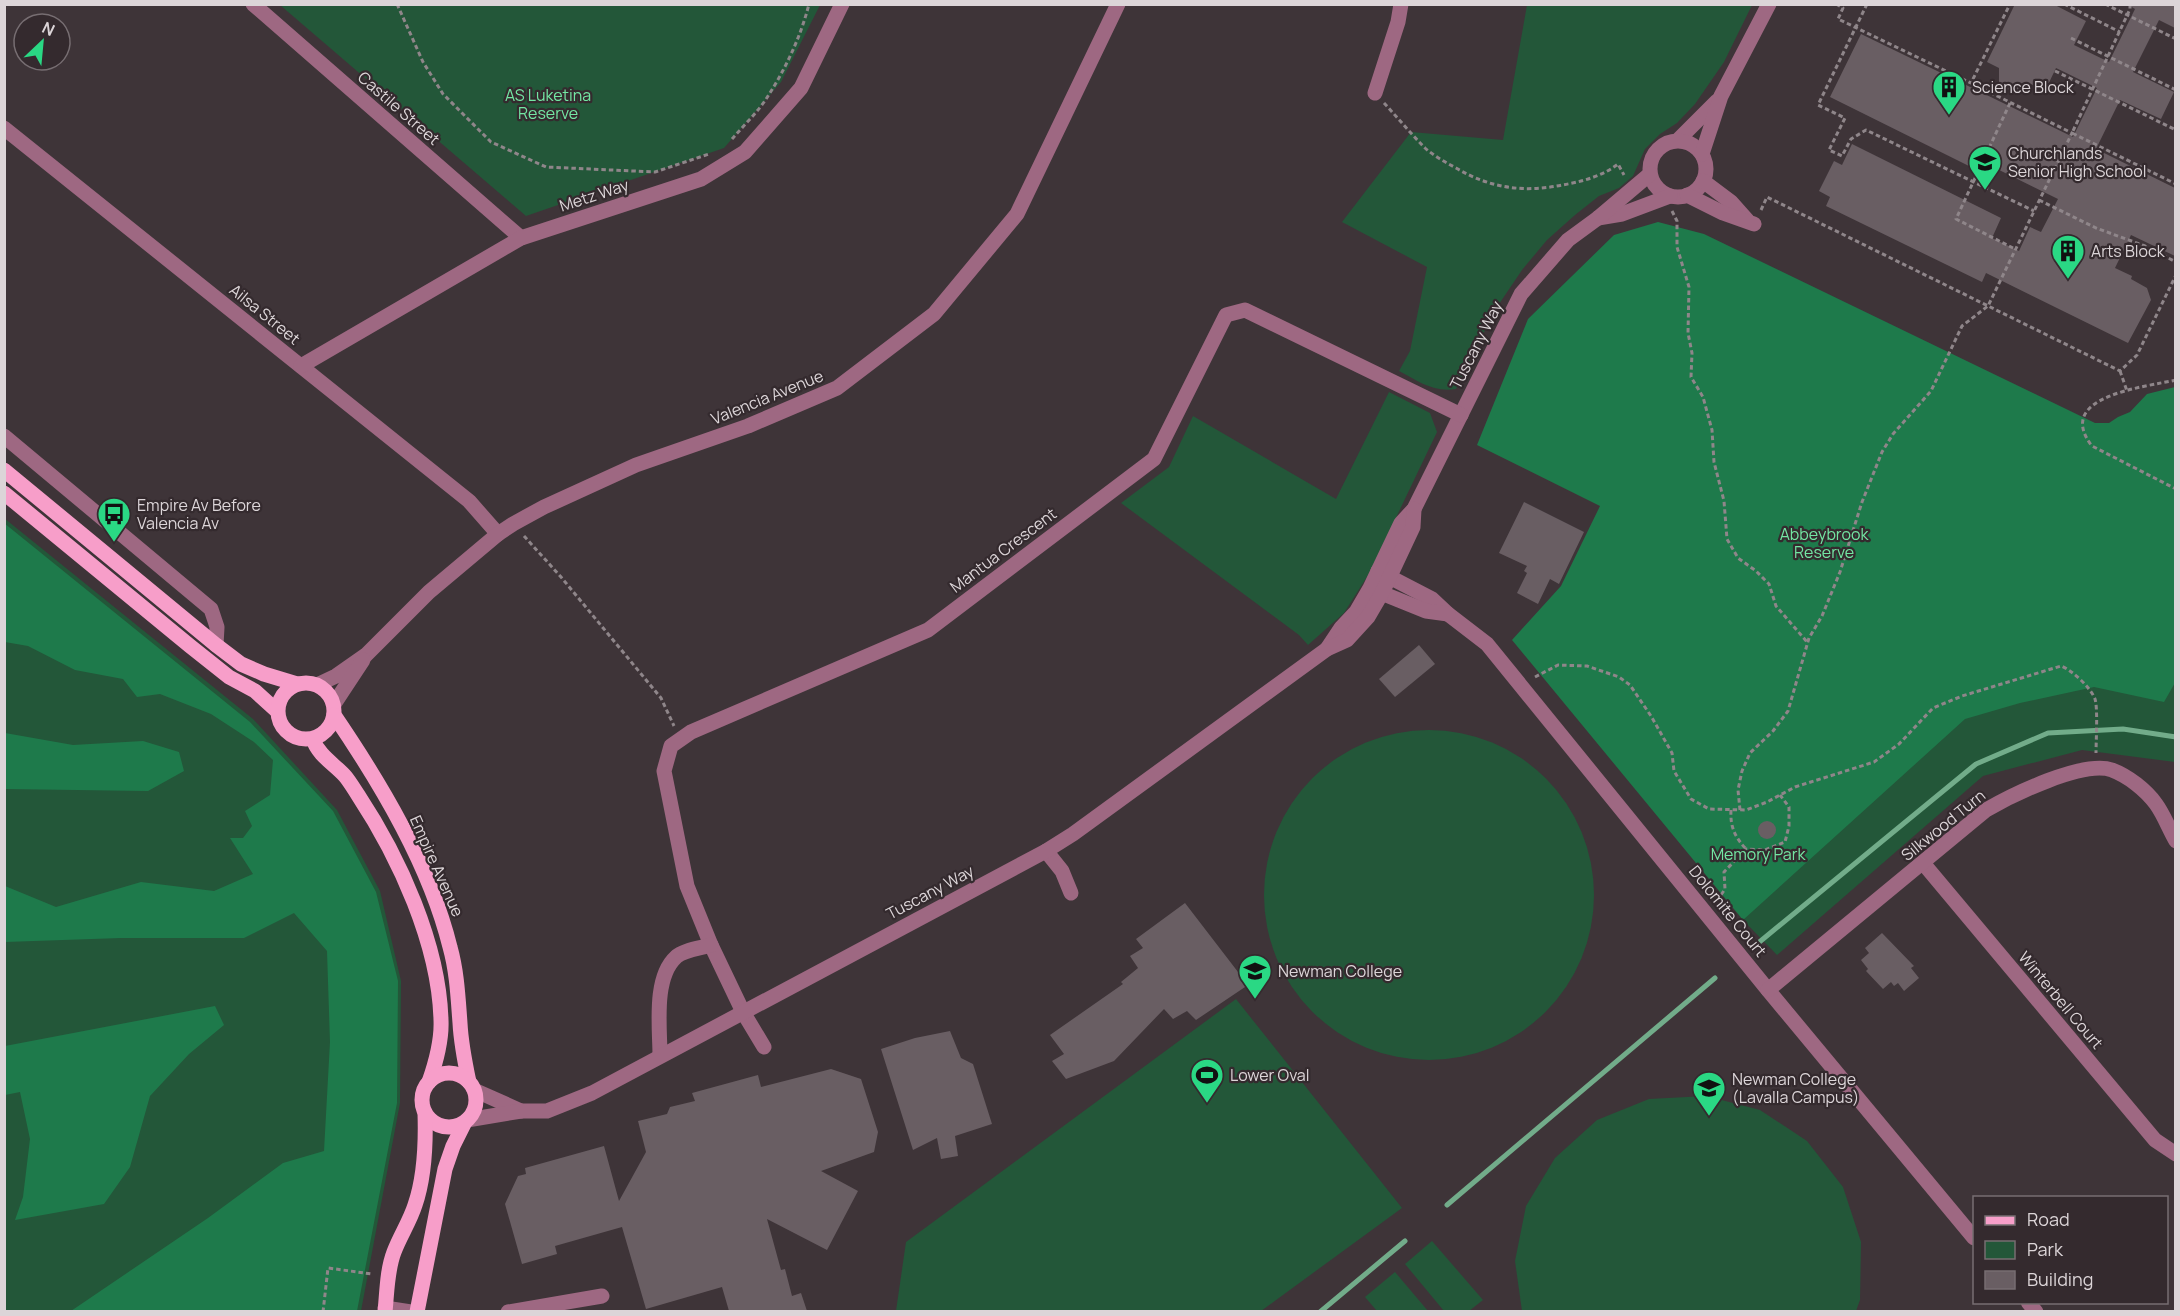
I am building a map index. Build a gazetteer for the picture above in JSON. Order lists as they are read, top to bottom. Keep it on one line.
{"streets":{"main road":["Empire Avenue"],"street":["Castile Street","Metz Way","Ailsa Street","Tuscany Way","Valencia Avenue","Mantua Crescent","Silkwood Turn","Dolomite Court","Winterbell Court"]},"crossings":[["Castile Street","Metz Way"],["Metz Way","Ailsa Street"],["Ailsa Street","Valencia Avenue"],["Tuscany Way","Mantua Crescent"],["Tuscany Way","Empire Avenue"],["Tuscany Way","Dolomite Court"],["Valencia Avenue","Empire Avenue"],["Silkwood Turn","Dolomite Court"],["Silkwood Turn","Winterbell Court"]],"parks":["AS Luketina Reserve","Abbeybrook Reserve","Memory Park"],"places":{"building":["Science Block","Arts Block"],"school or university":["Churchlands Senior High School","Newman College","Newman College (Lavalla Campus)"],"bus stop":["Empire Av Before Valencia Av"],"sports":["Lower Oval"]},"legend":["Road","Park","Building"],"north":"top right"}
